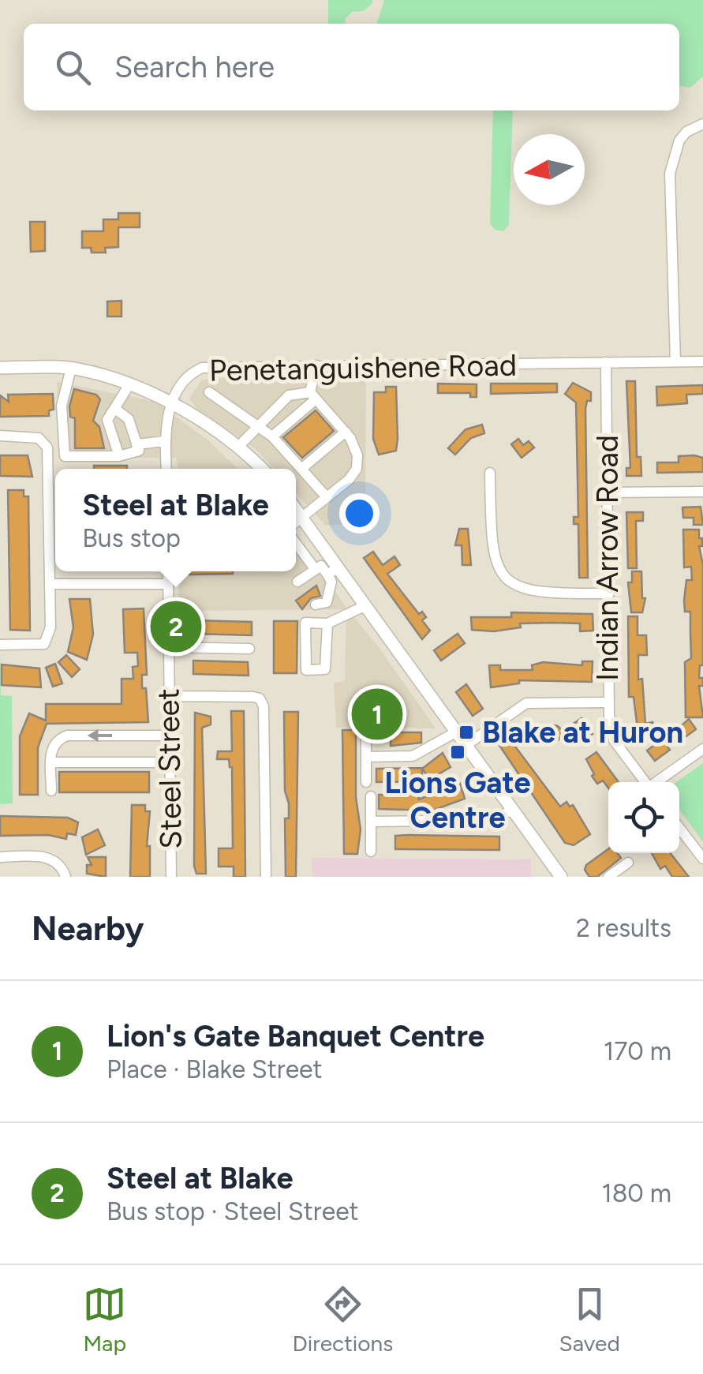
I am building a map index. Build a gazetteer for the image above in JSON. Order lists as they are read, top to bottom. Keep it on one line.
{"streets":{"main road":["Penetanguishene Road"],"street":["Indian Arrow Road","Steel Street"]},"crossings":[["Penetanguishene Road","Indian Arrow Road"]],"places":{"transit":["Blake at Huron","Lions Gate Centre"]},"north":"left","page":{"search":"Search here","popup":["Steel at Blake","Bus stop"],"pins":["2","1"],"heading":["Nearby","2 results"],"list":[{"mark":"1","name":"Lion's Gate Banquet Centre","note":"Place · Blake Street","value":"170 m"},{"mark":"2","name":"Steel at Blake","note":"Bus stop · Steel Street","value":"180 m"}],"nav":["Map","Directions","Saved"]}}
